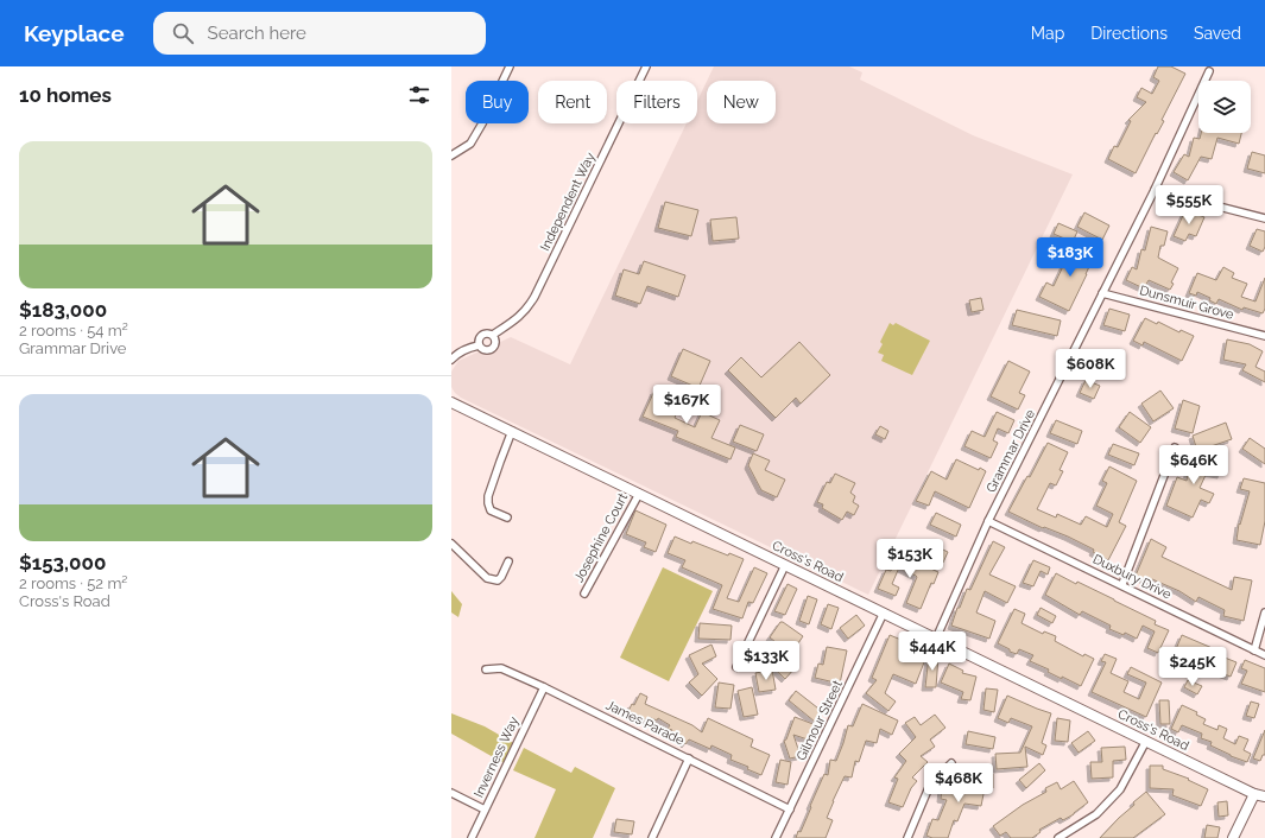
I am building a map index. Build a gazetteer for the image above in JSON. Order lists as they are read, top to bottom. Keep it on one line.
{"streets":{"street":["Independent Way","Dunsmuir Grove","Grammar Drive","Josephine Court","Cross's Road","Duxbury Drive","Gilmour Street","James Parade","Inverness Way"]},"crossings":[["Dunsmuir Grove","Grammar Drive"],["Grammar Drive","Cross's Road"],["Grammar Drive","Duxbury Drive"],["Josephine Court","Cross's Road"],["Cross's Road","Gilmour Street"],["Gilmour Street","James Parade"],["James Parade","Inverness Way"]],"page":{"header":"Keyplace","search":"Search here","nav":["Map","Directions","Saved"],"heading":"10 homes","chip":["Buy","Rent","Filters","New"],"list":[{"name":"$183,000","note":"2 rooms · 54 m² · Grammar Drive"},{"name":"$153,000","note":"2 rooms · 52 m² · Cross's Road"}],"price":["$555K","$183K","$608K","$167K","$646K","$153K","$444K","$133K","$245K","$468K"]}}
